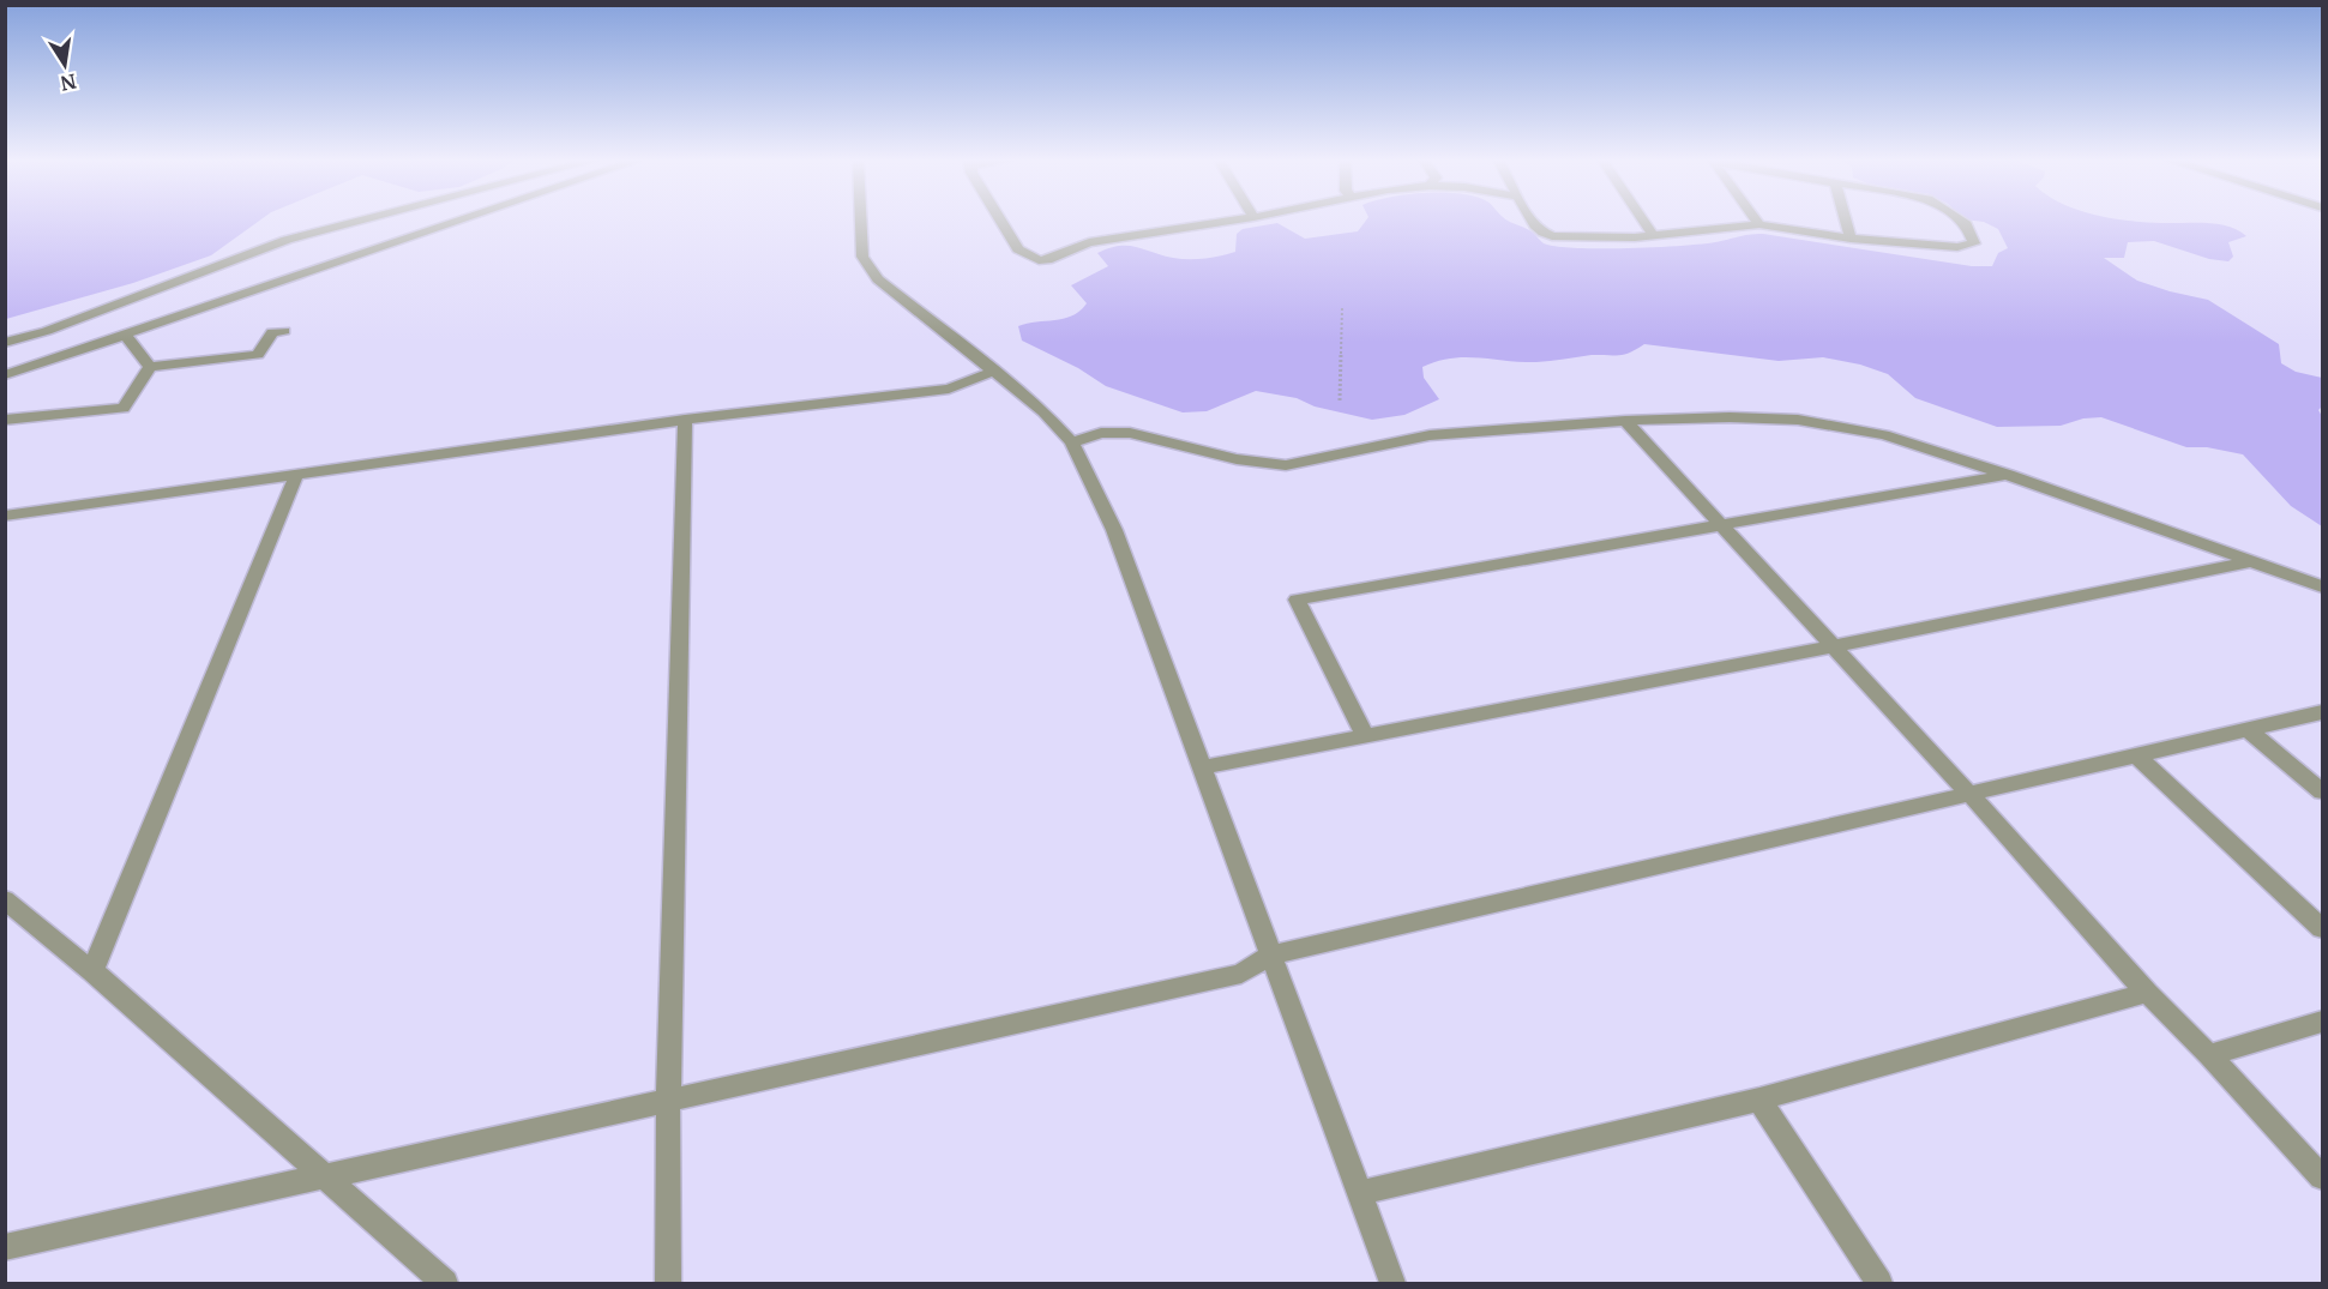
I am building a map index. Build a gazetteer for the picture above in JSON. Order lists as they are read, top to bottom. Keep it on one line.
{"north":"bottom"}
